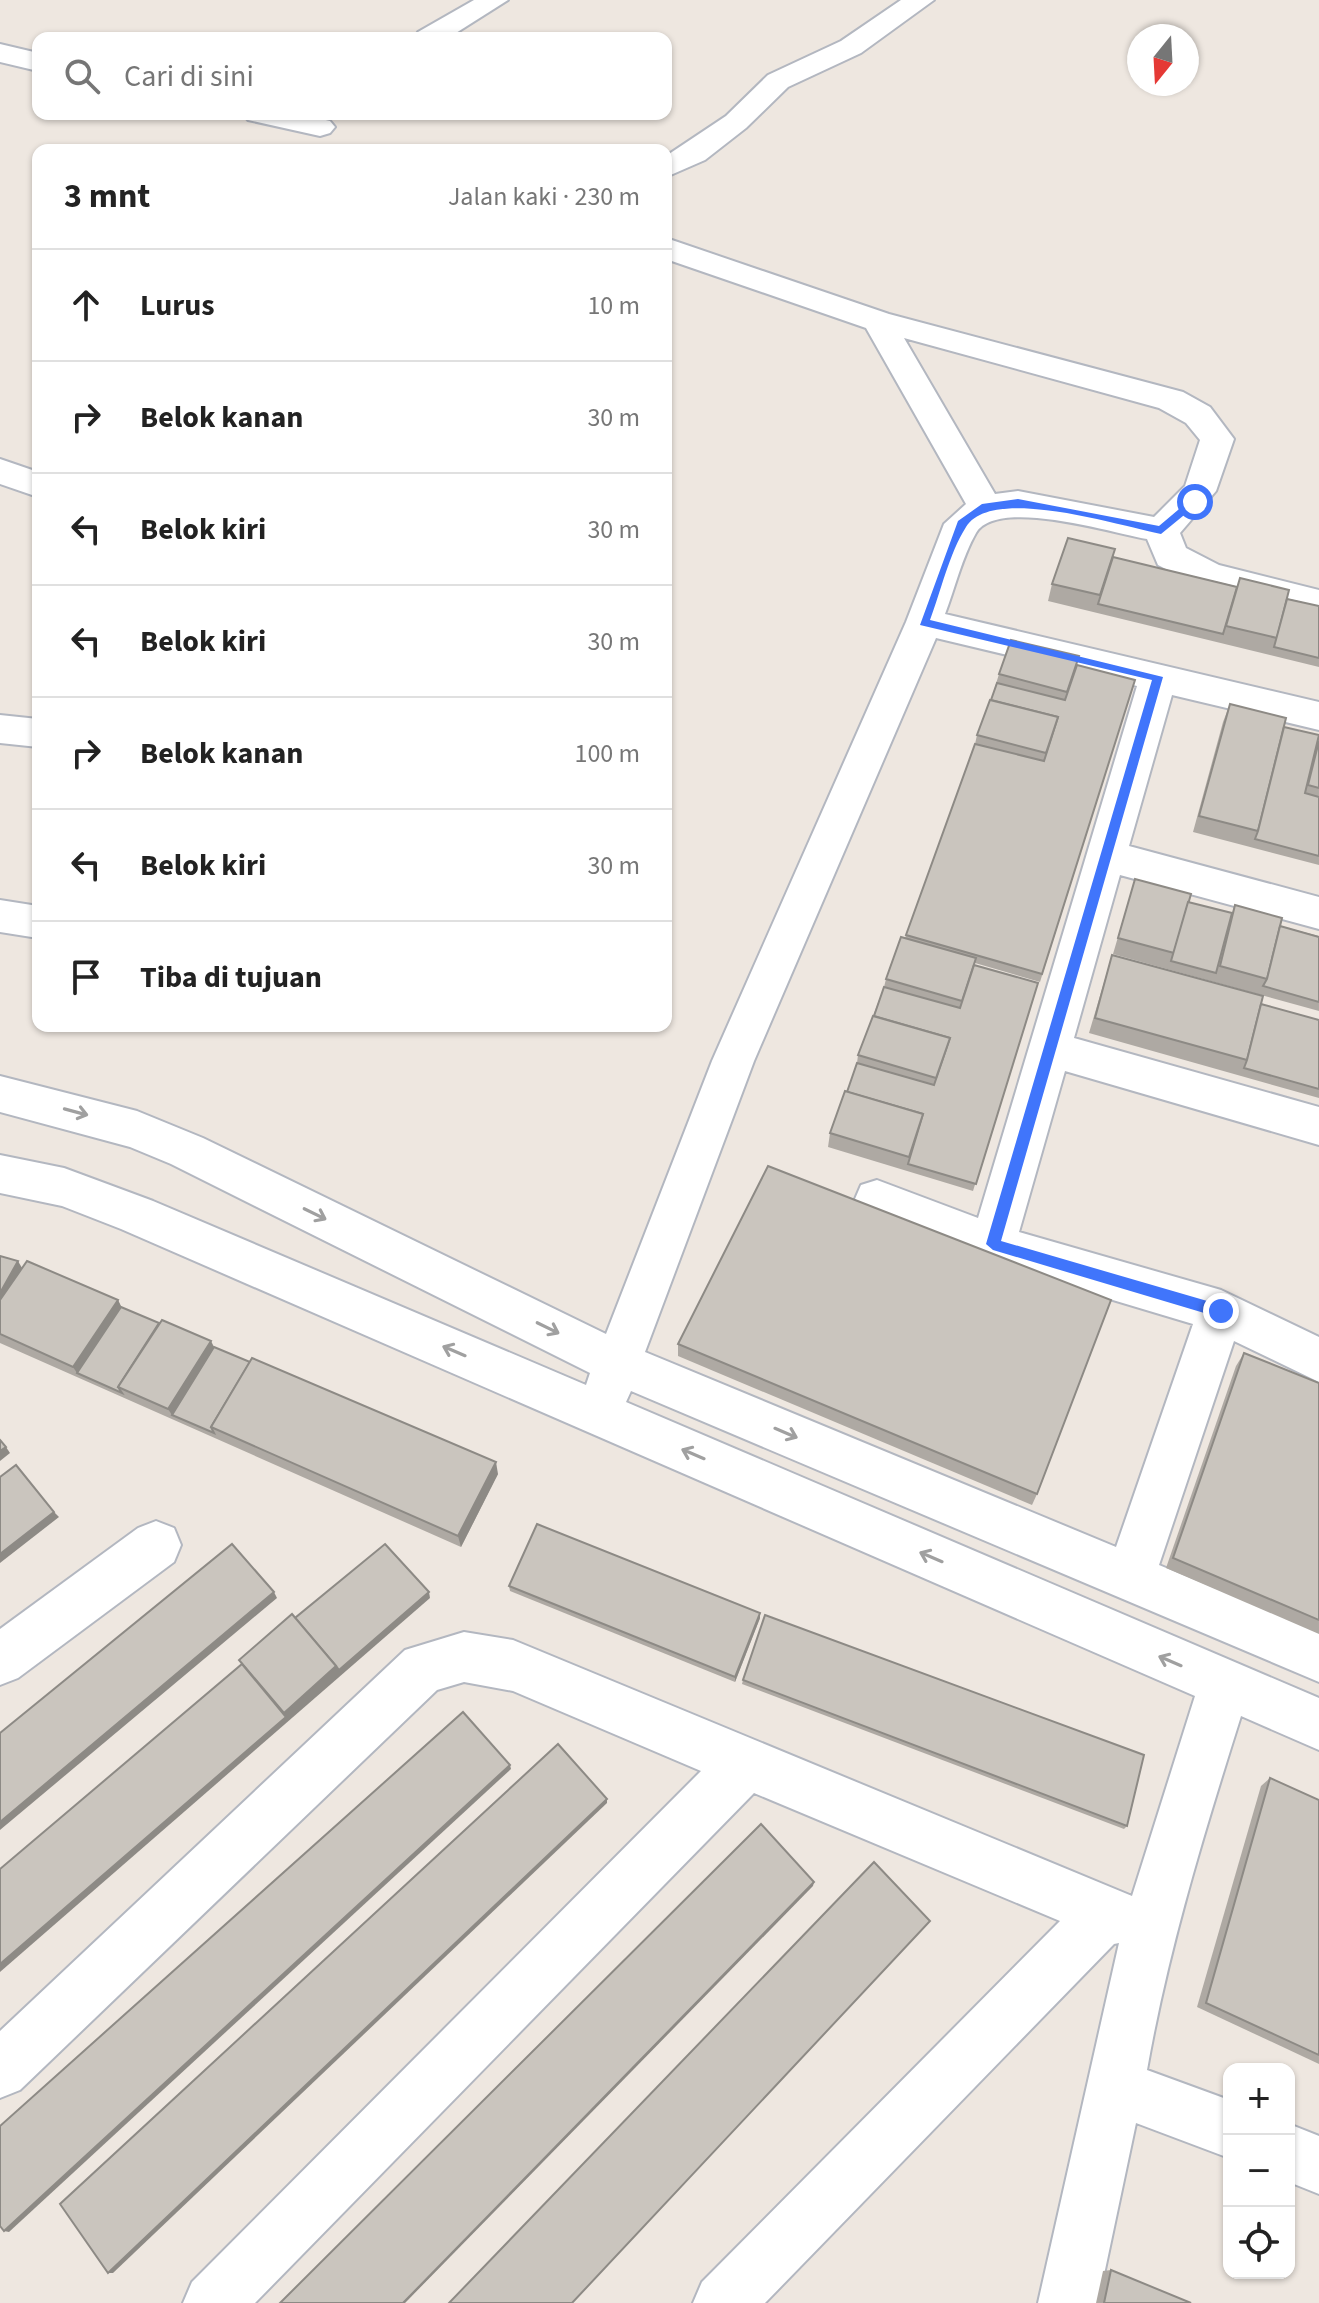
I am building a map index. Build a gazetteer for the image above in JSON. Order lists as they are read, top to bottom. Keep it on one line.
{"north":"bottom","page":{"search":"Cari di sini","heading":["3 mnt","Jalan kaki · 230 m"],"list":[["Lurus","10 m"],["Belok kanan","30 m"],["Belok kiri","30 m"],["Belok kiri","30 m"],["Belok kanan","100 m"],["Belok kiri","30 m"],"Tiba di tujuan"],"map_buttons":["+","−"]}}
